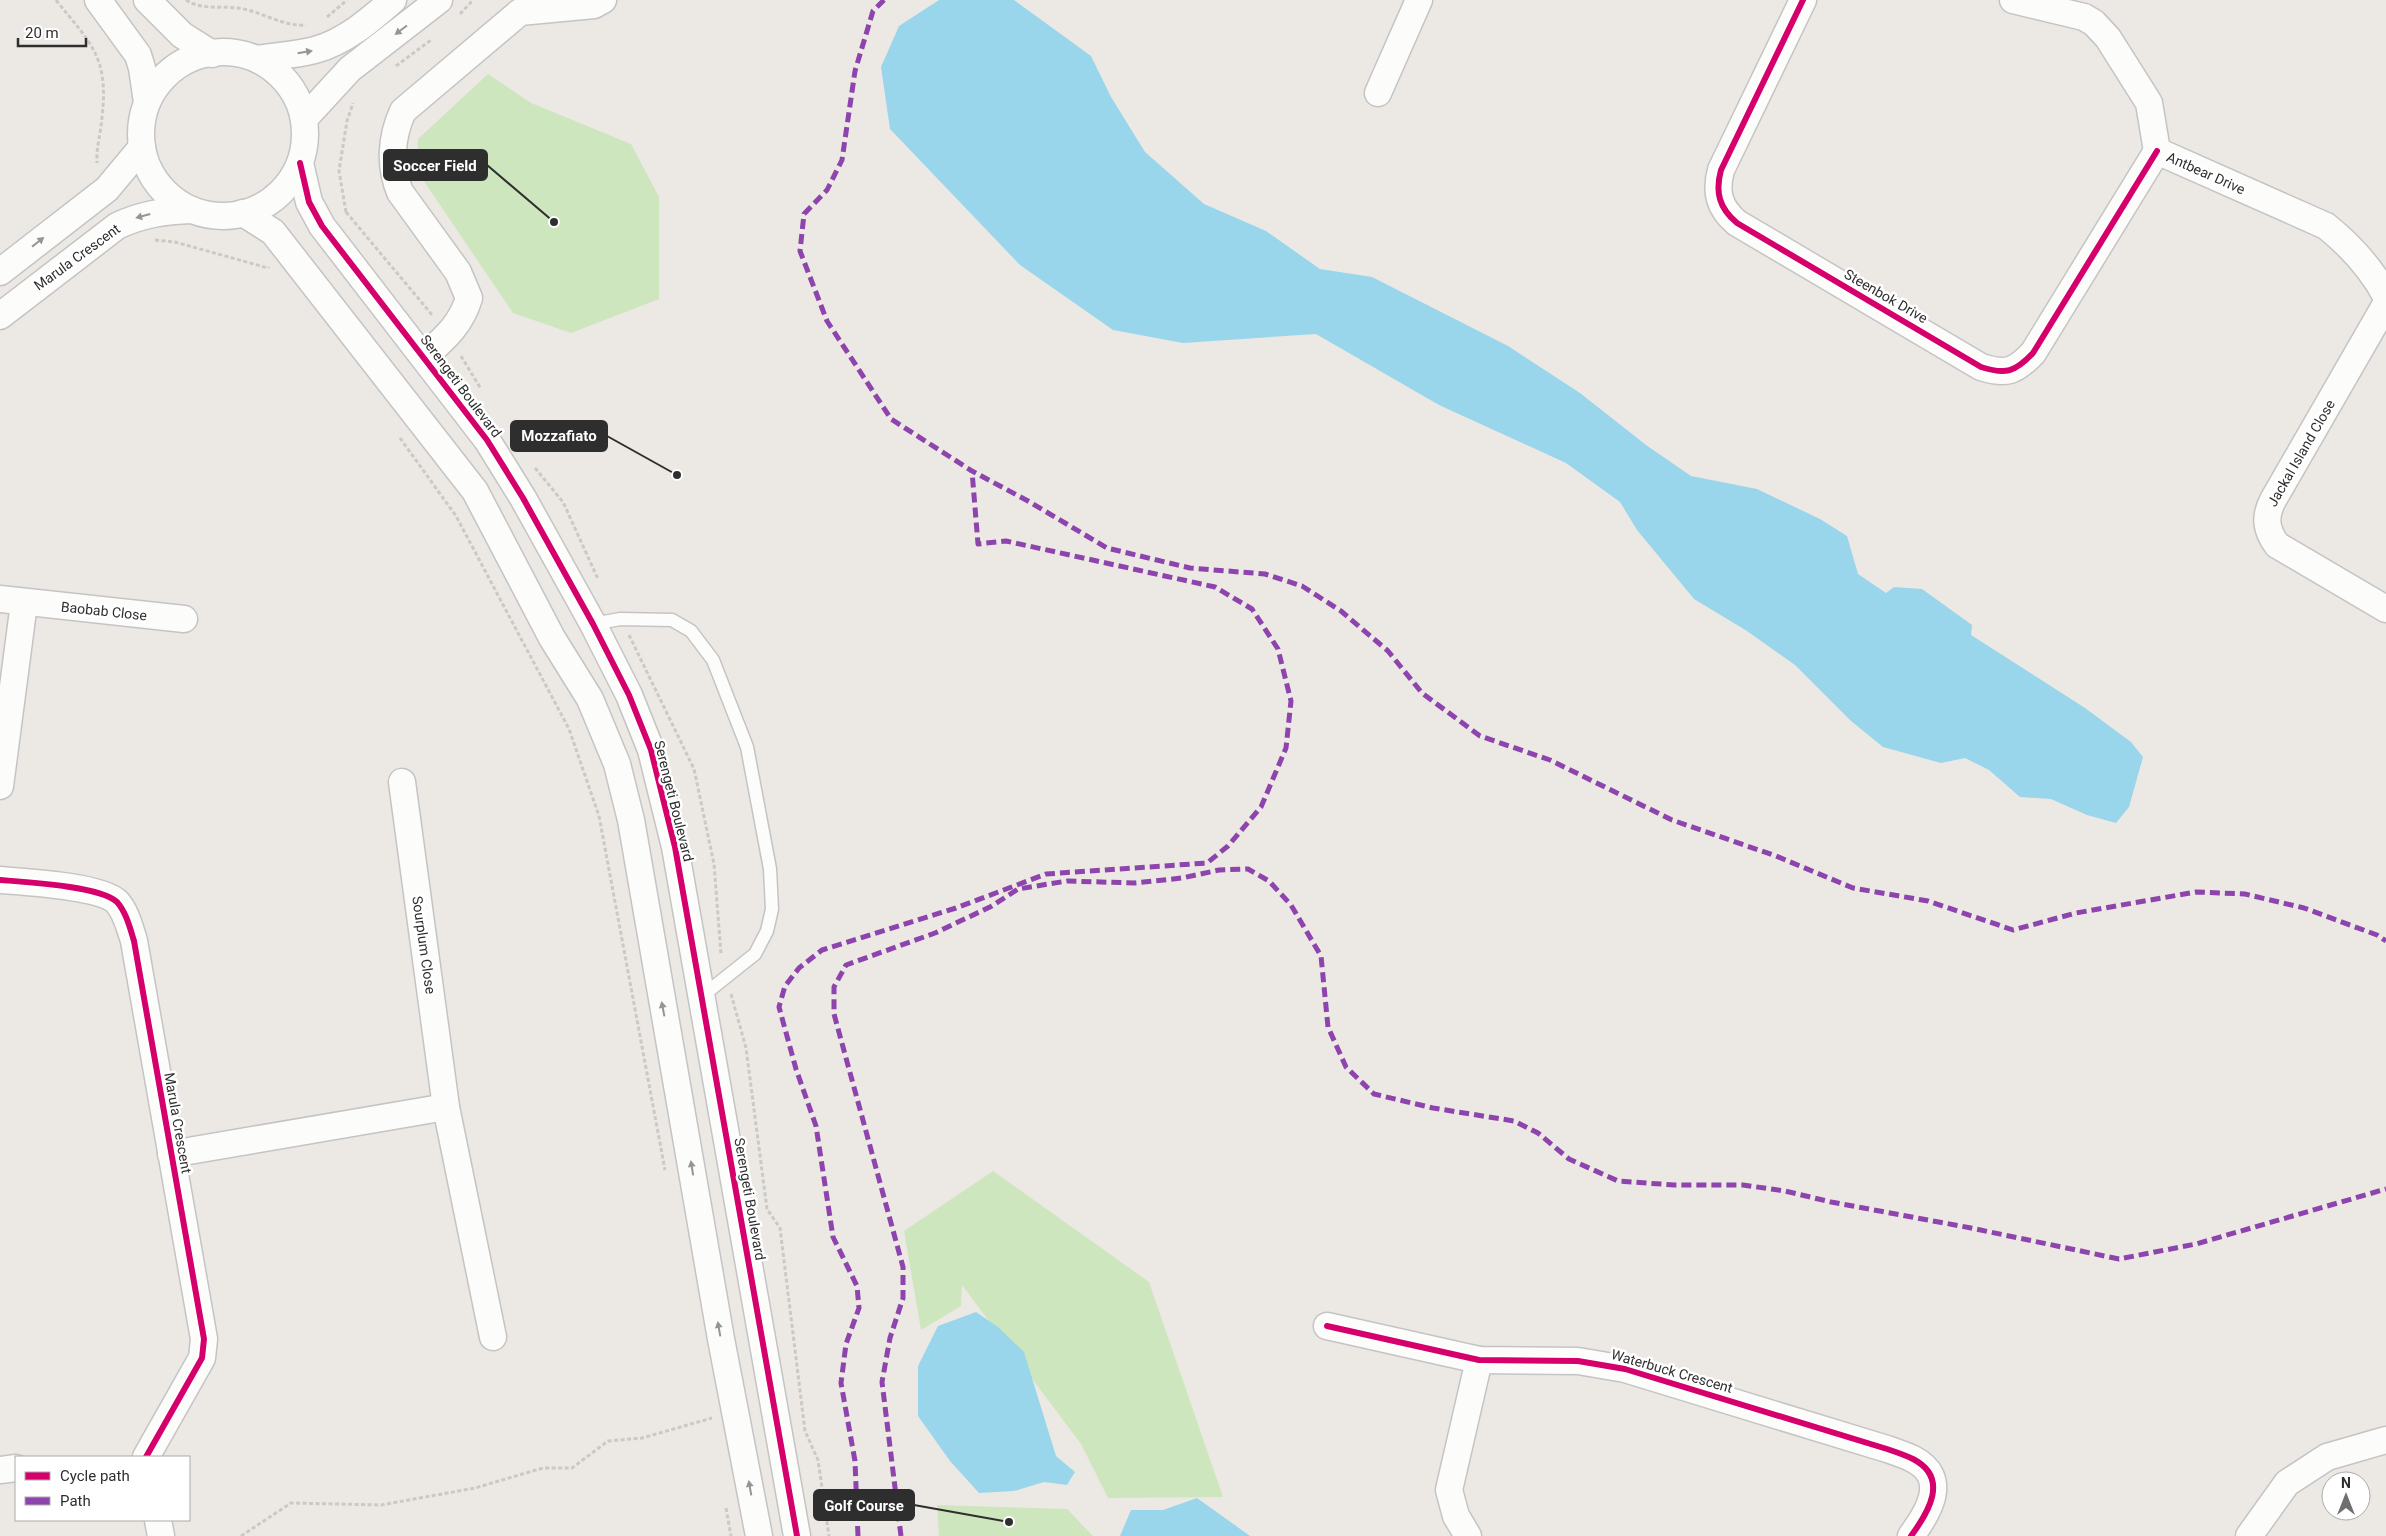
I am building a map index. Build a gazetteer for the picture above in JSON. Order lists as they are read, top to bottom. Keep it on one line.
{"streets":{"street":["Antbear Drive","Marula Crescent","Steenbok Drive","Serengeti Boulevard","Jackal Island Close","Baobab Close","Sourplum Close","Waterbuck Crescent"]},"crossings":[["Antbear Drive","Steenbok Drive"],["Marula Crescent","Serengeti Boulevard"]],"places":["Soccer Field","Mozzafiato","Golf Course"],"legend":["Cycle path","Path"],"scale_bar":"20 m","north":"top"}
